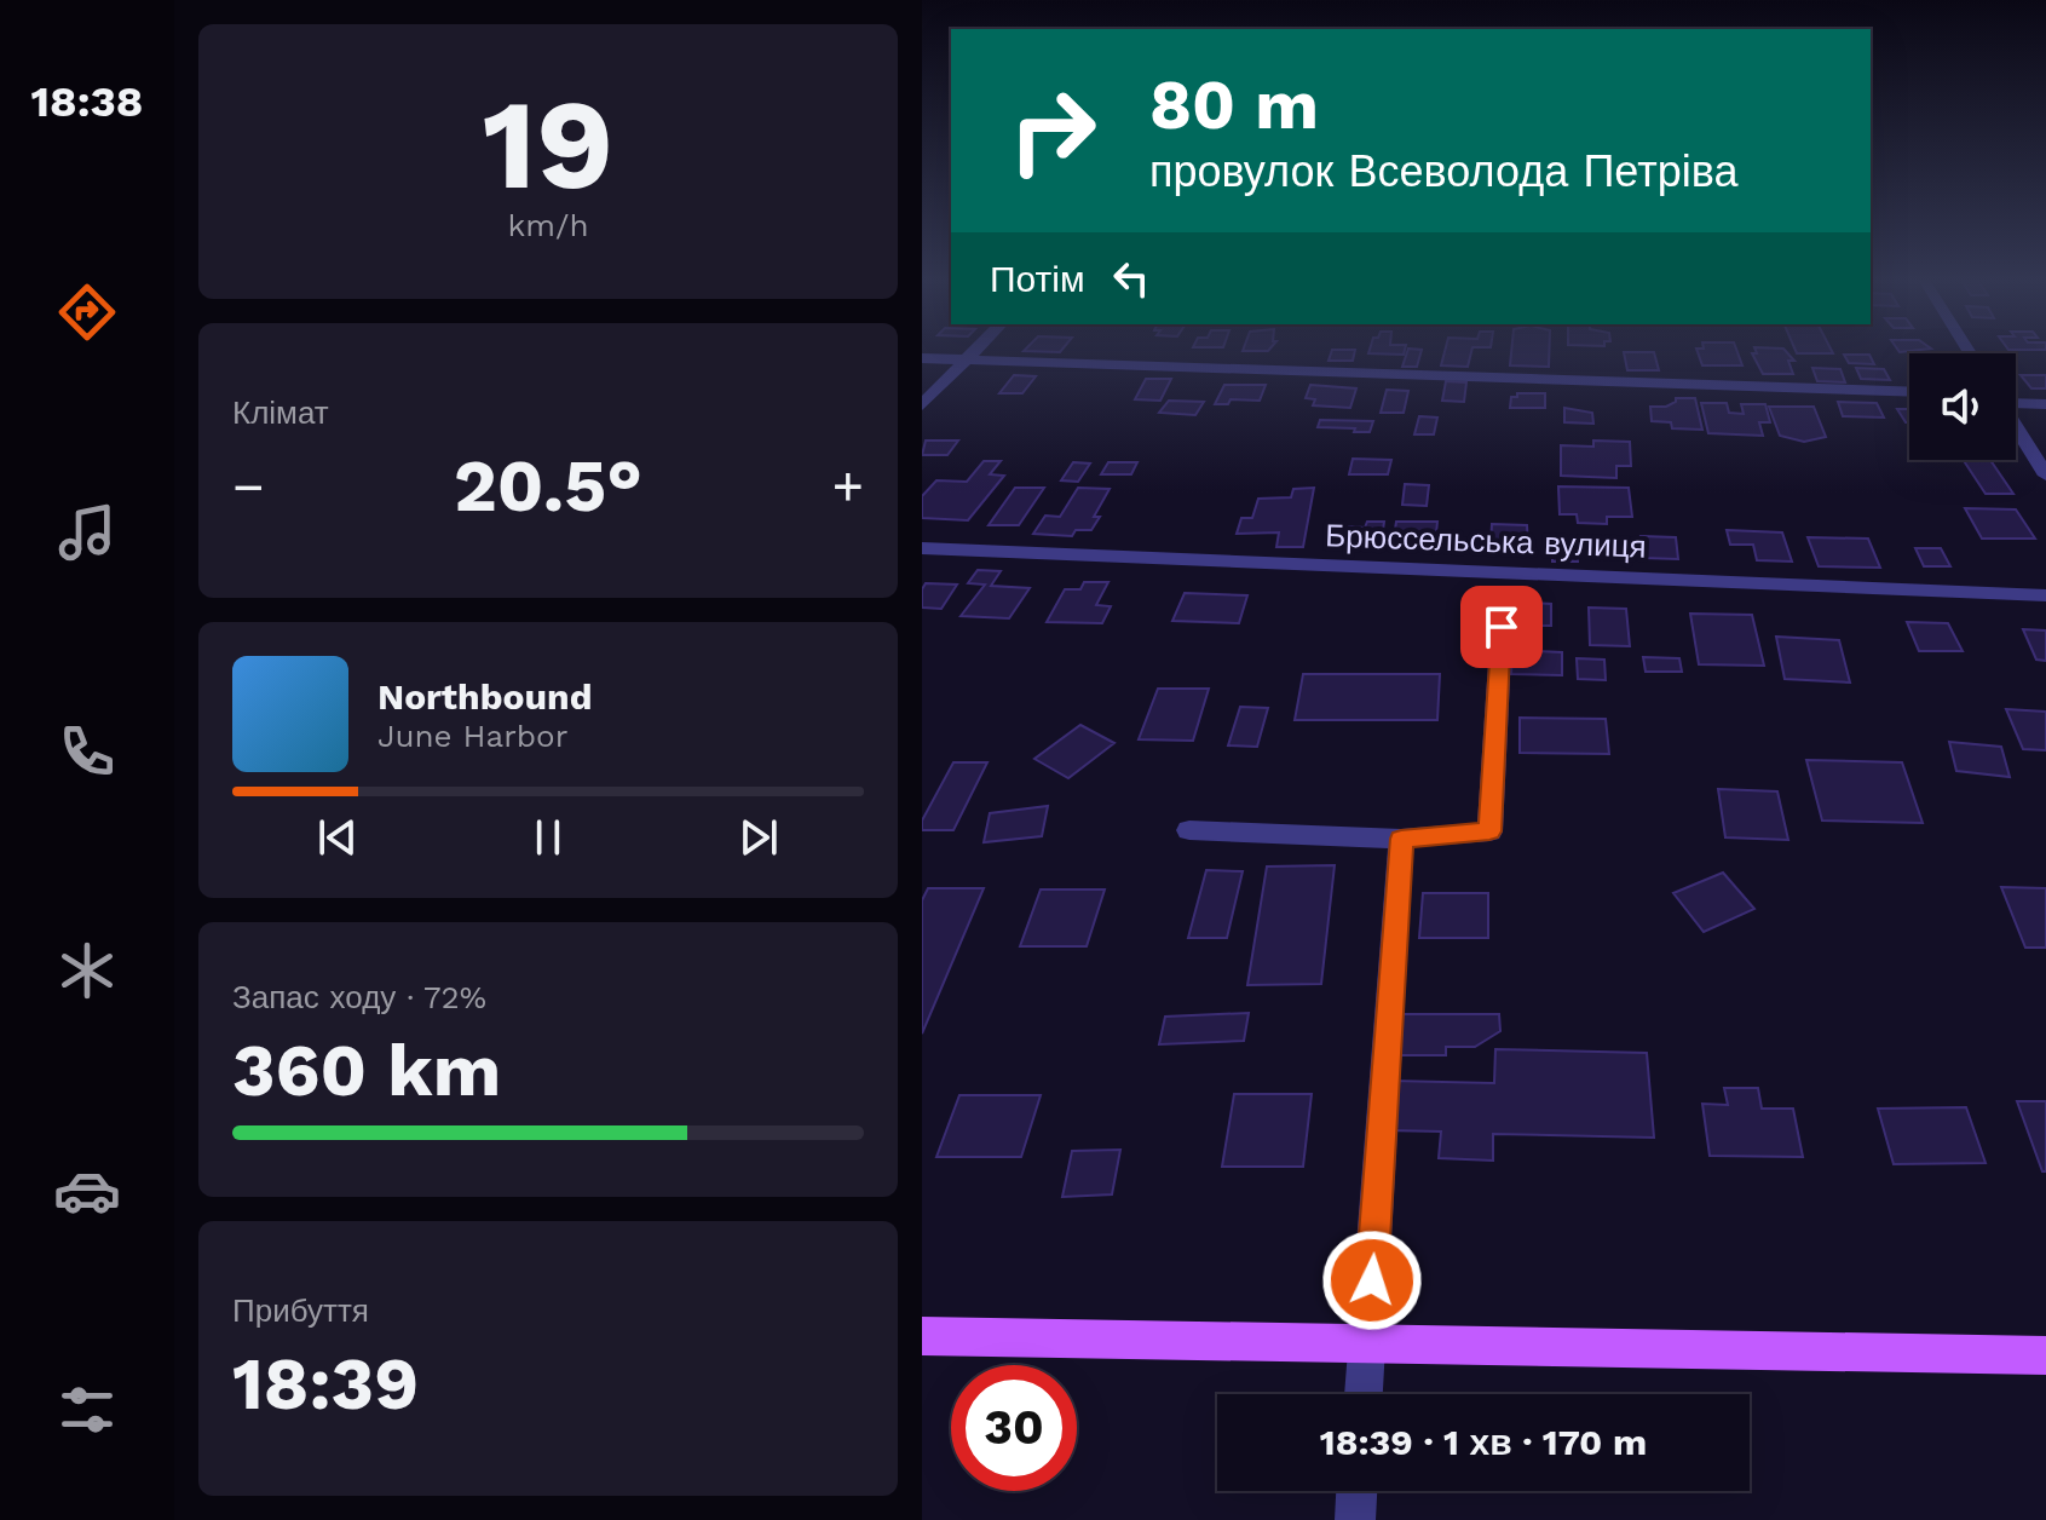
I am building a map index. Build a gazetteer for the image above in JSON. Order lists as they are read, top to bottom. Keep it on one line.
{"streets":{"street":["Брюссельська вулиця"]},"page":{"tabs":"18:38","tile":[["19","km/h"],"Клімат",["Запас ходу · 72%","360 km"],["Прибуття","18:39"]],"turn":["80 m","провулок Всеволода Петріва"],"then":"Потім","heat":["−","20.5°","+"],"song":["Northbound","June Harbor"],"limit":"30","trip":"18:39 · 1 хв · 170 m"}}
